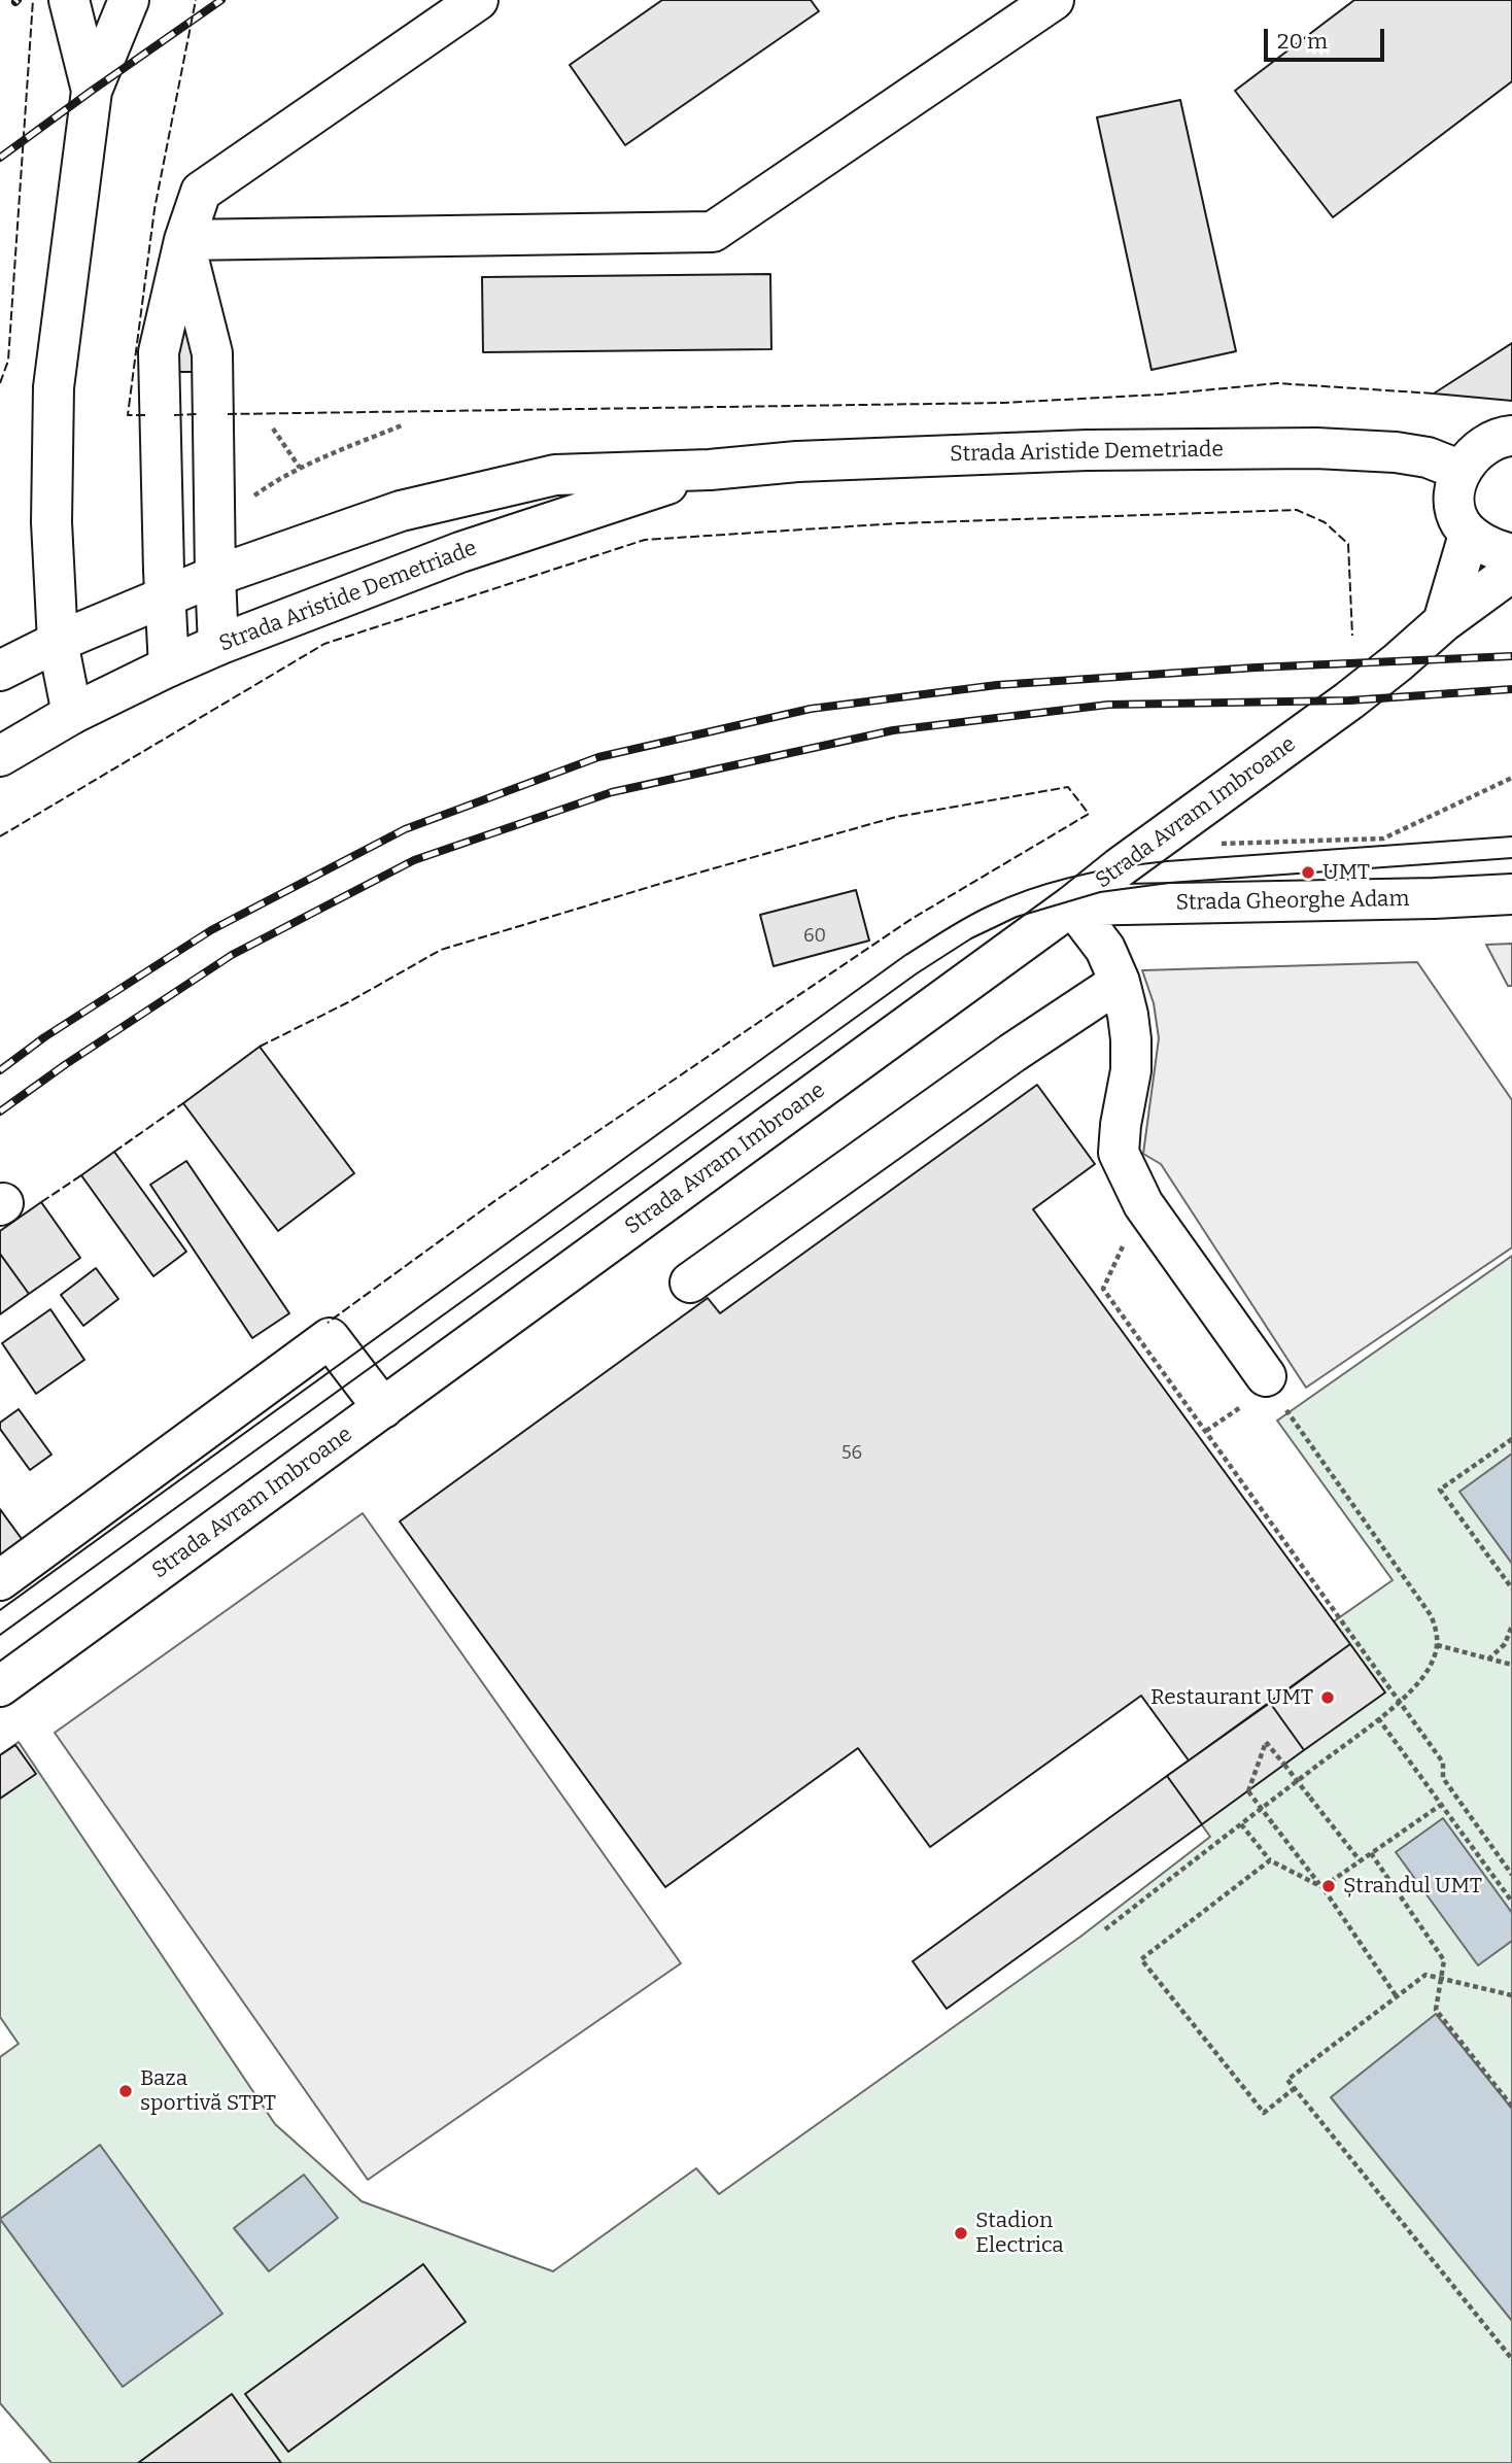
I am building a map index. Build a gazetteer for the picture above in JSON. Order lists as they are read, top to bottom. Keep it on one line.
{"streets":{"street":["Strada Aristide Demetriade","Strada Avram Imbroane","Strada Gheorghe Adam"]},"crossings":[["Strada Avram Imbroane","Strada Gheorghe Adam"]],"places":["UMT","Restaurant UMT","Ștrandul UMT","Baza sportivă STPT","Stadion Electrica"],"house_numbers":["60","56"],"scale_bar":"20 m"}
